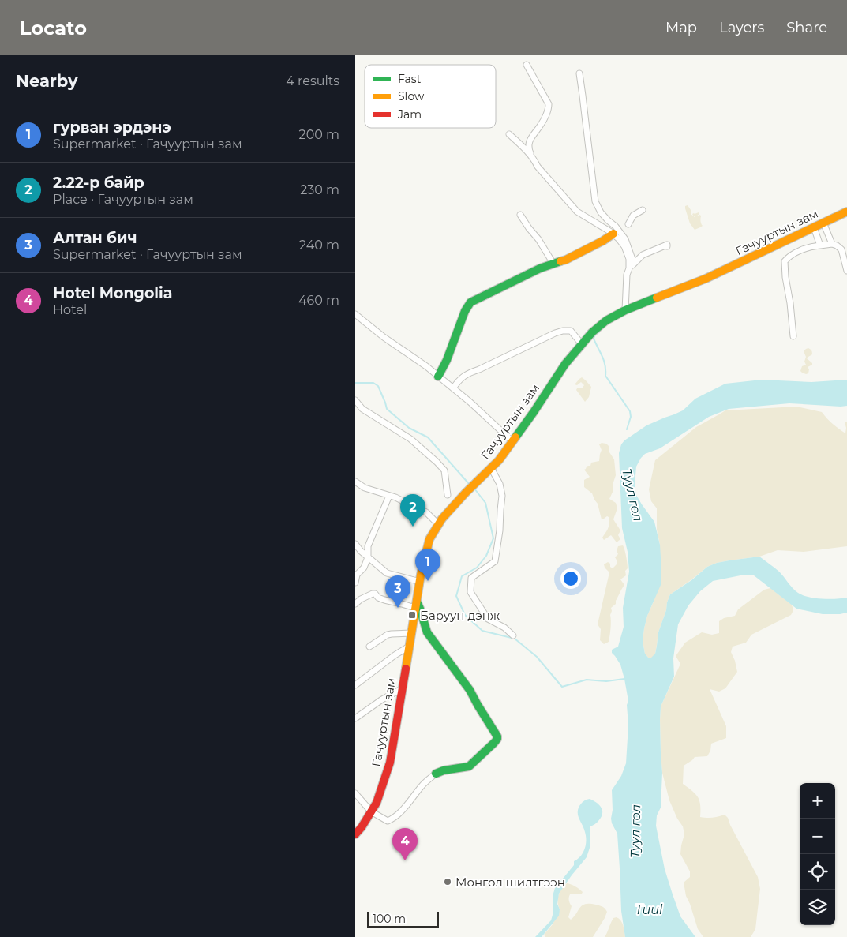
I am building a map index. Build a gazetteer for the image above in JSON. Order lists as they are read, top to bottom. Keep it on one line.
{"streets":{"main road":["Гачууртын зам"]},"water":["Туул гол","Tuul"],"places":{"transit":["Баруун дэнж"],"other":["Монгол шилтгээн"]},"legend":["Fast","Slow","Jam"],"scale_bar":"100 m","page":{"header":"Locato","nav":["Map","Layers","Share"],"heading":["Nearby","4 results"],"list":[{"mark":"1","name":"гурван эрдэнэ","note":"Supermarket · Гачууртын зам","value":"200 m"},{"mark":"2","name":"2.22-р байр","note":"Place · Гачууртын зам","value":"230 m"},{"mark":"3","name":"Алтан бич","note":"Supermarket · Гачууртын зам","value":"240 m"},{"mark":"4","name":"Hotel Mongolia","note":"Hotel","value":"460 m"}],"pins":["2","1","3","4"],"map_buttons":["+","−"],"scale":"100 m"}}
